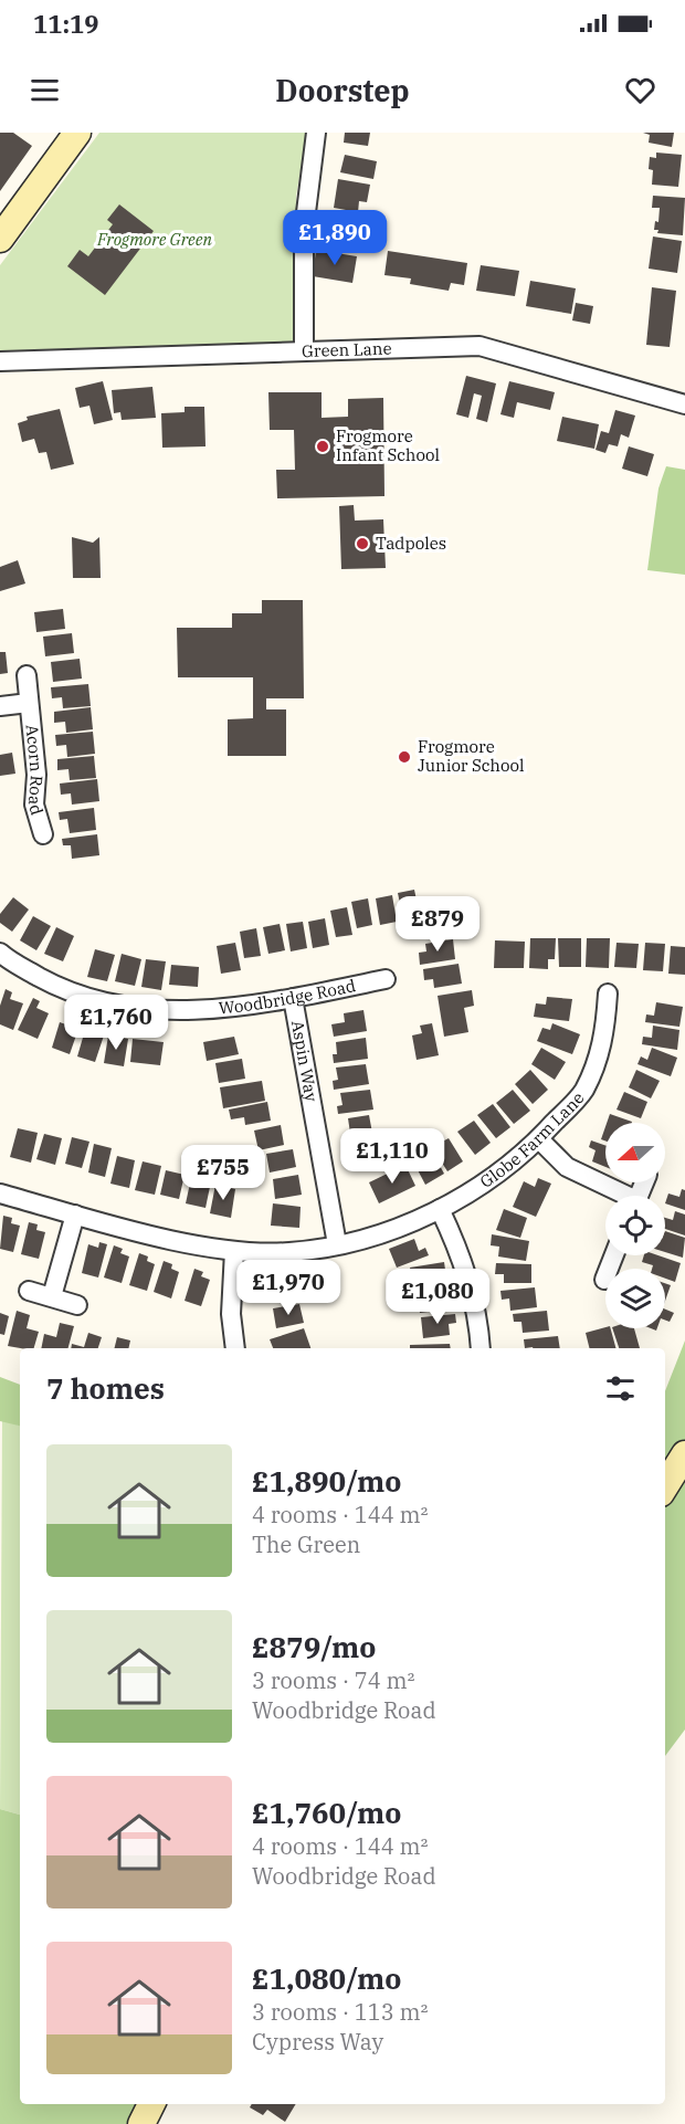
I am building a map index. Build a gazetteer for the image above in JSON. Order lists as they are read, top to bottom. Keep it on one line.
{"streets":{"street":["Green Lane","Acorn Road","Woodbridge Road","Aspin Way","Globe Farm Lane"]},"crossings":[["Woodbridge Road","Aspin Way"],["Aspin Way","Globe Farm Lane"]],"parks":["Frogmore Green"],"places":["Frogmore Infant School","Tadpoles","Frogmore Junior School"],"north":"left","page":{"status":"11:19","header":"Doorstep","price":["£1,890","£879","£1,760","£1,110","£755","£1,970","£1,080"],"heading":"7 homes","list":[{"name":"£1,890/mo","note":"4 rooms · 144 m² · The Green"},{"name":"£879/mo","note":"3 rooms · 74 m² · Woodbridge Road"},{"name":"£1,760/mo","note":"4 rooms · 144 m² · Woodbridge Road"},{"name":"£1,080/mo","note":"3 rooms · 113 m² · Cypress Way"}]}}
